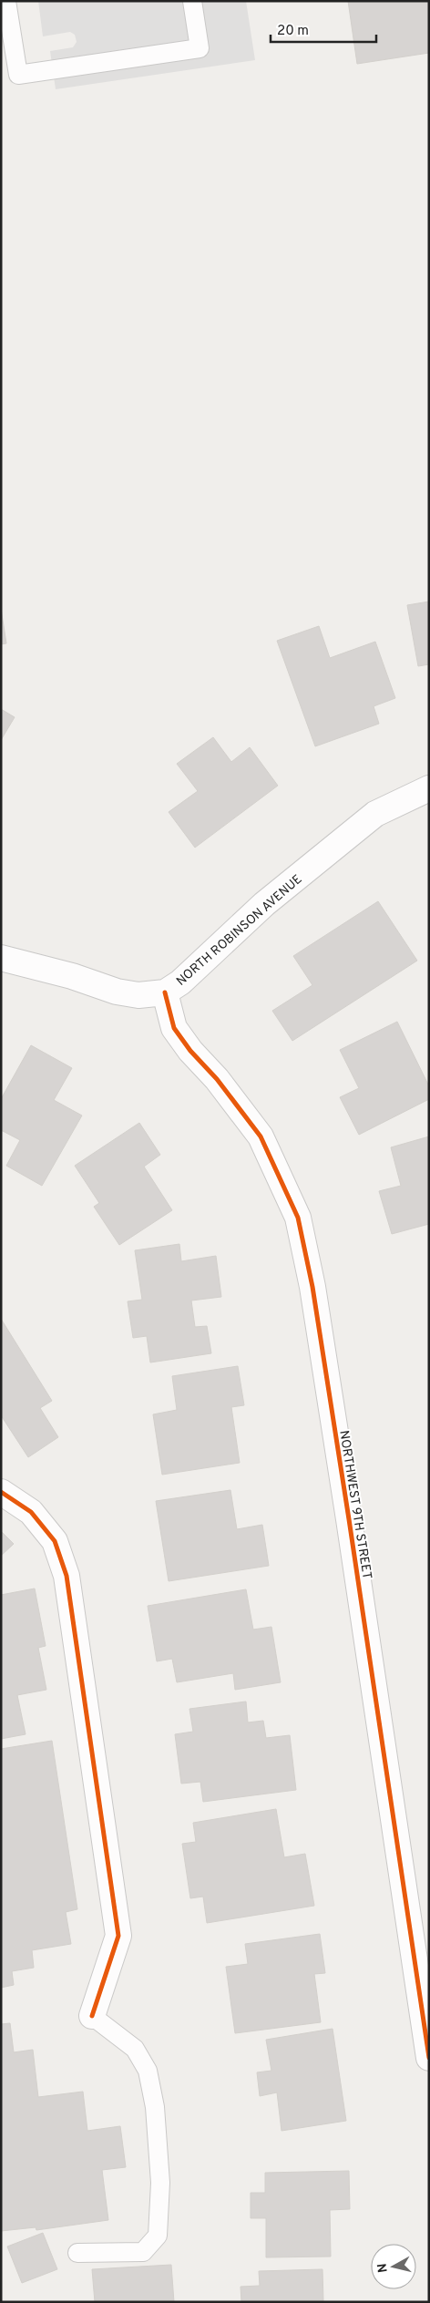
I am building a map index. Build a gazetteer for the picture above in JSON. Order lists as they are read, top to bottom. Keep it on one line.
{"streets":{"street":["NORTH ROBINSON AVENUE","NORTHWEST 9TH STREET"]},"crossings":[["NORTH ROBINSON AVENUE","NORTHWEST 9TH STREET"]],"scale_bar":"20 m","north":"left"}
